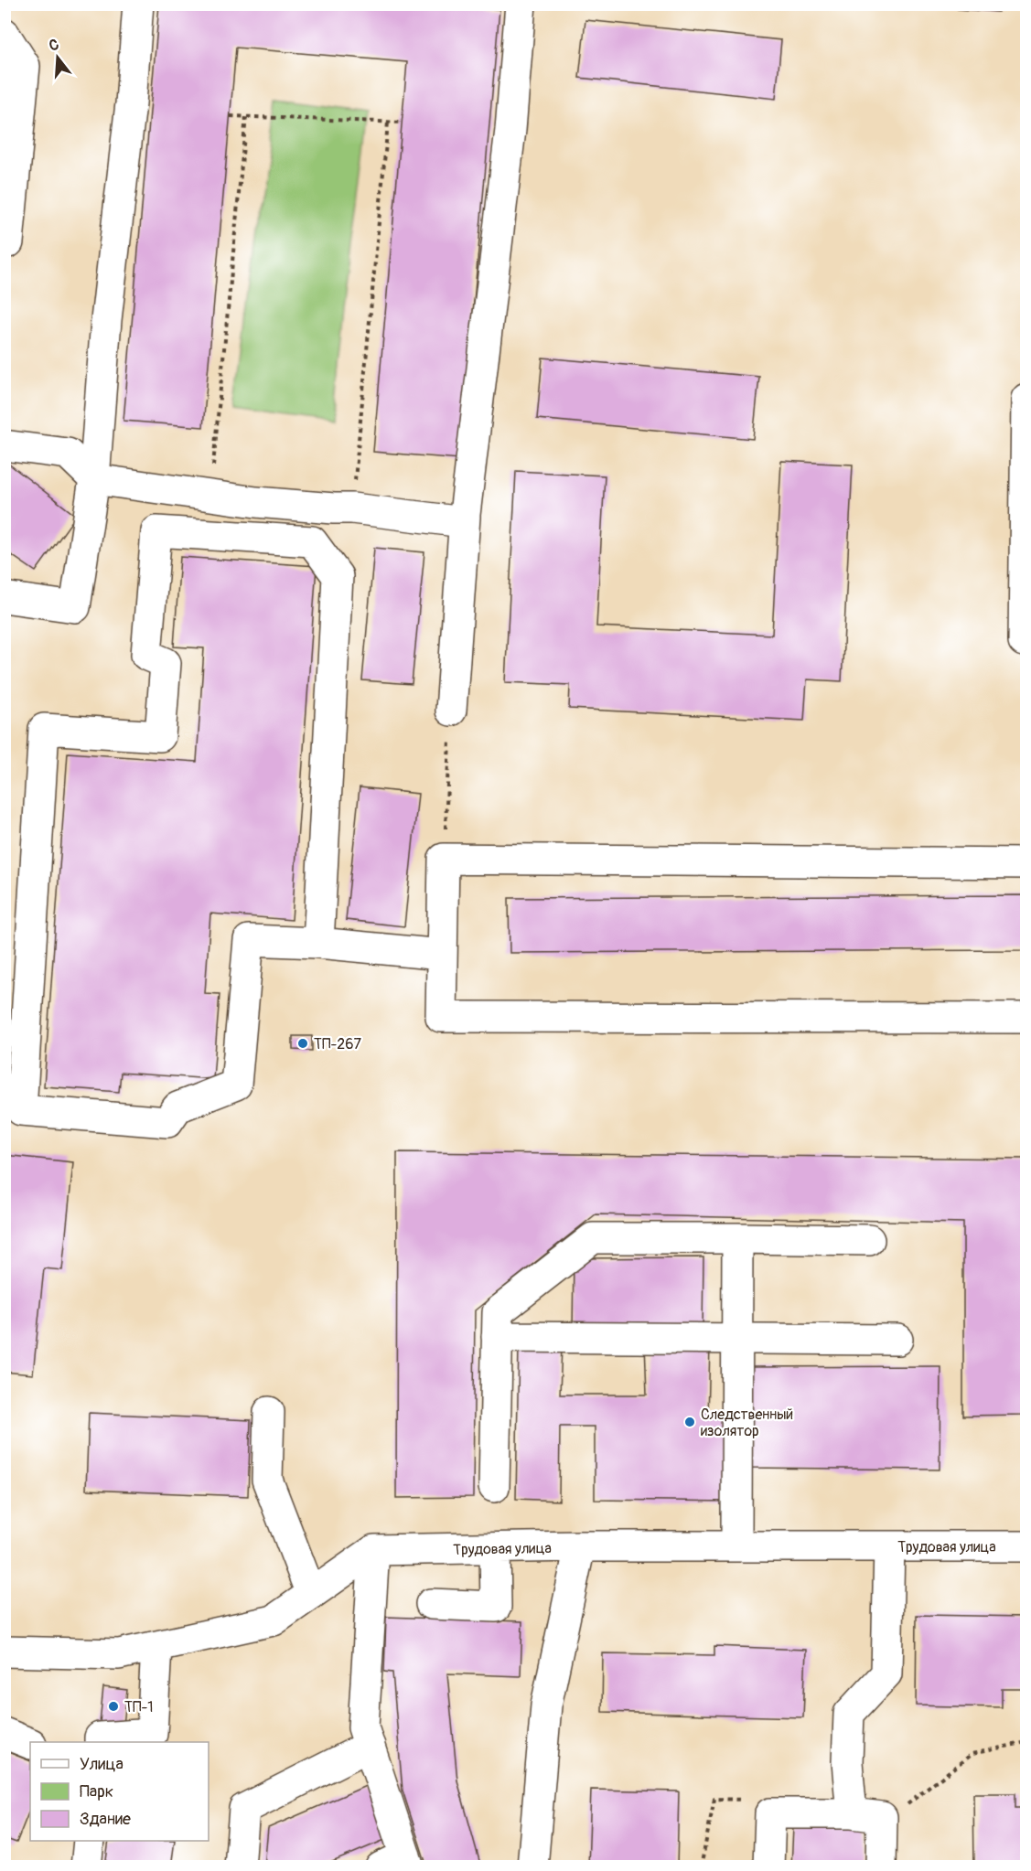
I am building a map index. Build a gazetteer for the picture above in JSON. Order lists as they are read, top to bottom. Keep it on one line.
{"streets":{"street":["Трудовая улица"]},"places":["ТП-267","Следственный изолятор","ТП-1"],"legend":["Улица","Парк","Здание"],"north":"top"}
